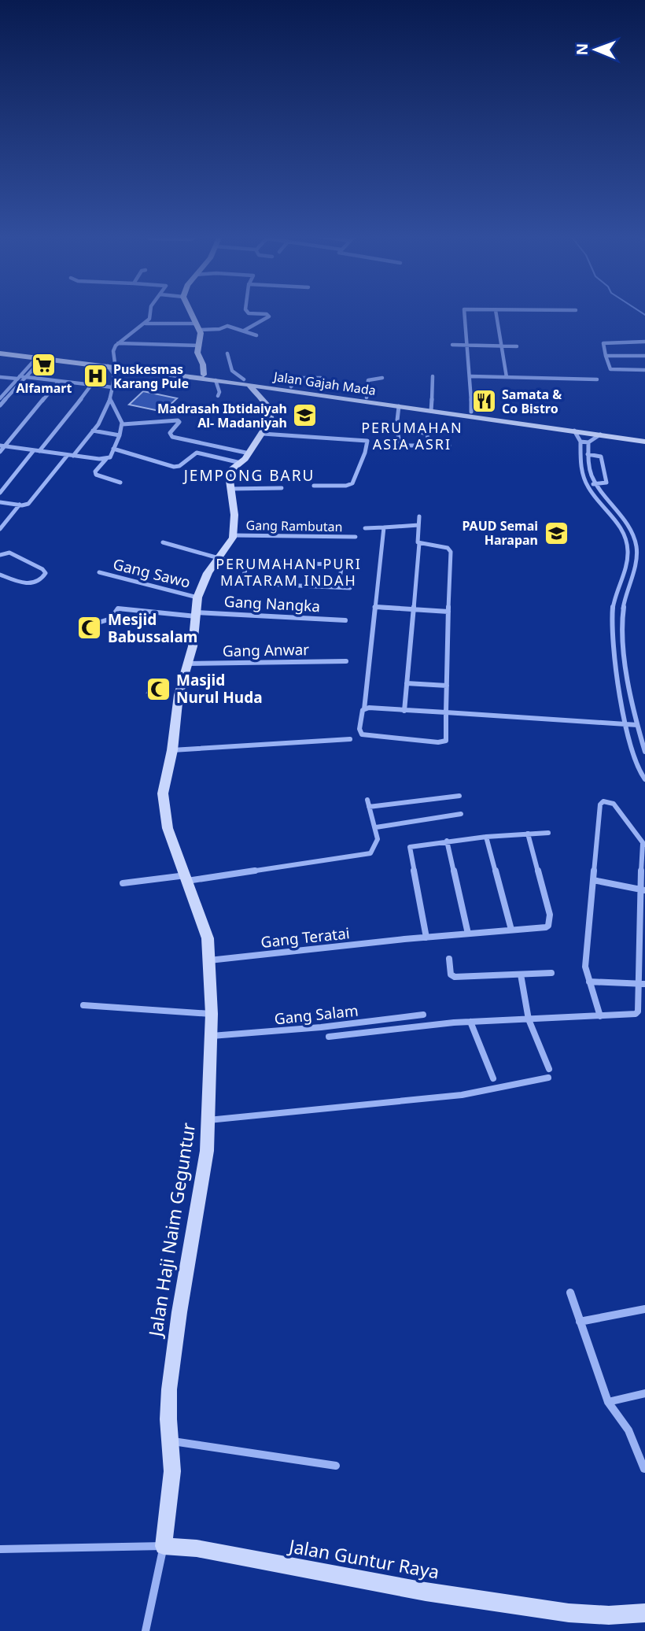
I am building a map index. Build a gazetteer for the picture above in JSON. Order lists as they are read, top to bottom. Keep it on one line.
{"streets":{"street":["Jalan Gajah Mada","Gang Rambutan","Gang Sawo","Gang Nangka","Gang Anwar","Gang Teratai","Gang Salam","Jalan Haji Naim Geguntur","Jalan Guntur Raya"]},"crossings":[["Gang Sawo","Jalan Haji Naim Geguntur"],["Gang Nangka","Jalan Haji Naim Geguntur"],["Gang Anwar","Jalan Haji Naim Geguntur"],["Gang Teratai","Jalan Haji Naim Geguntur"],["Gang Salam","Jalan Haji Naim Geguntur"],["Jalan Haji Naim Geguntur","Jalan Guntur Raya"]],"districts":["PERUMAHAN ASIA ASRI","JEMPONG BARU","PERUMAHAN PURI MATARAM INDAH"],"places":{"supermarket":["Alfamart"],"hospital":["Puskesmas Karang Pule"],"restaurant":["Samata & Co Bistro"],"school or university":["Madrasah Ibtidaiyah Al- Madaniyah","PAUD Semai Harapan"],"mosque":["Mesjid Babussalam","Masjid Nurul Huda"]},"north":"left"}
